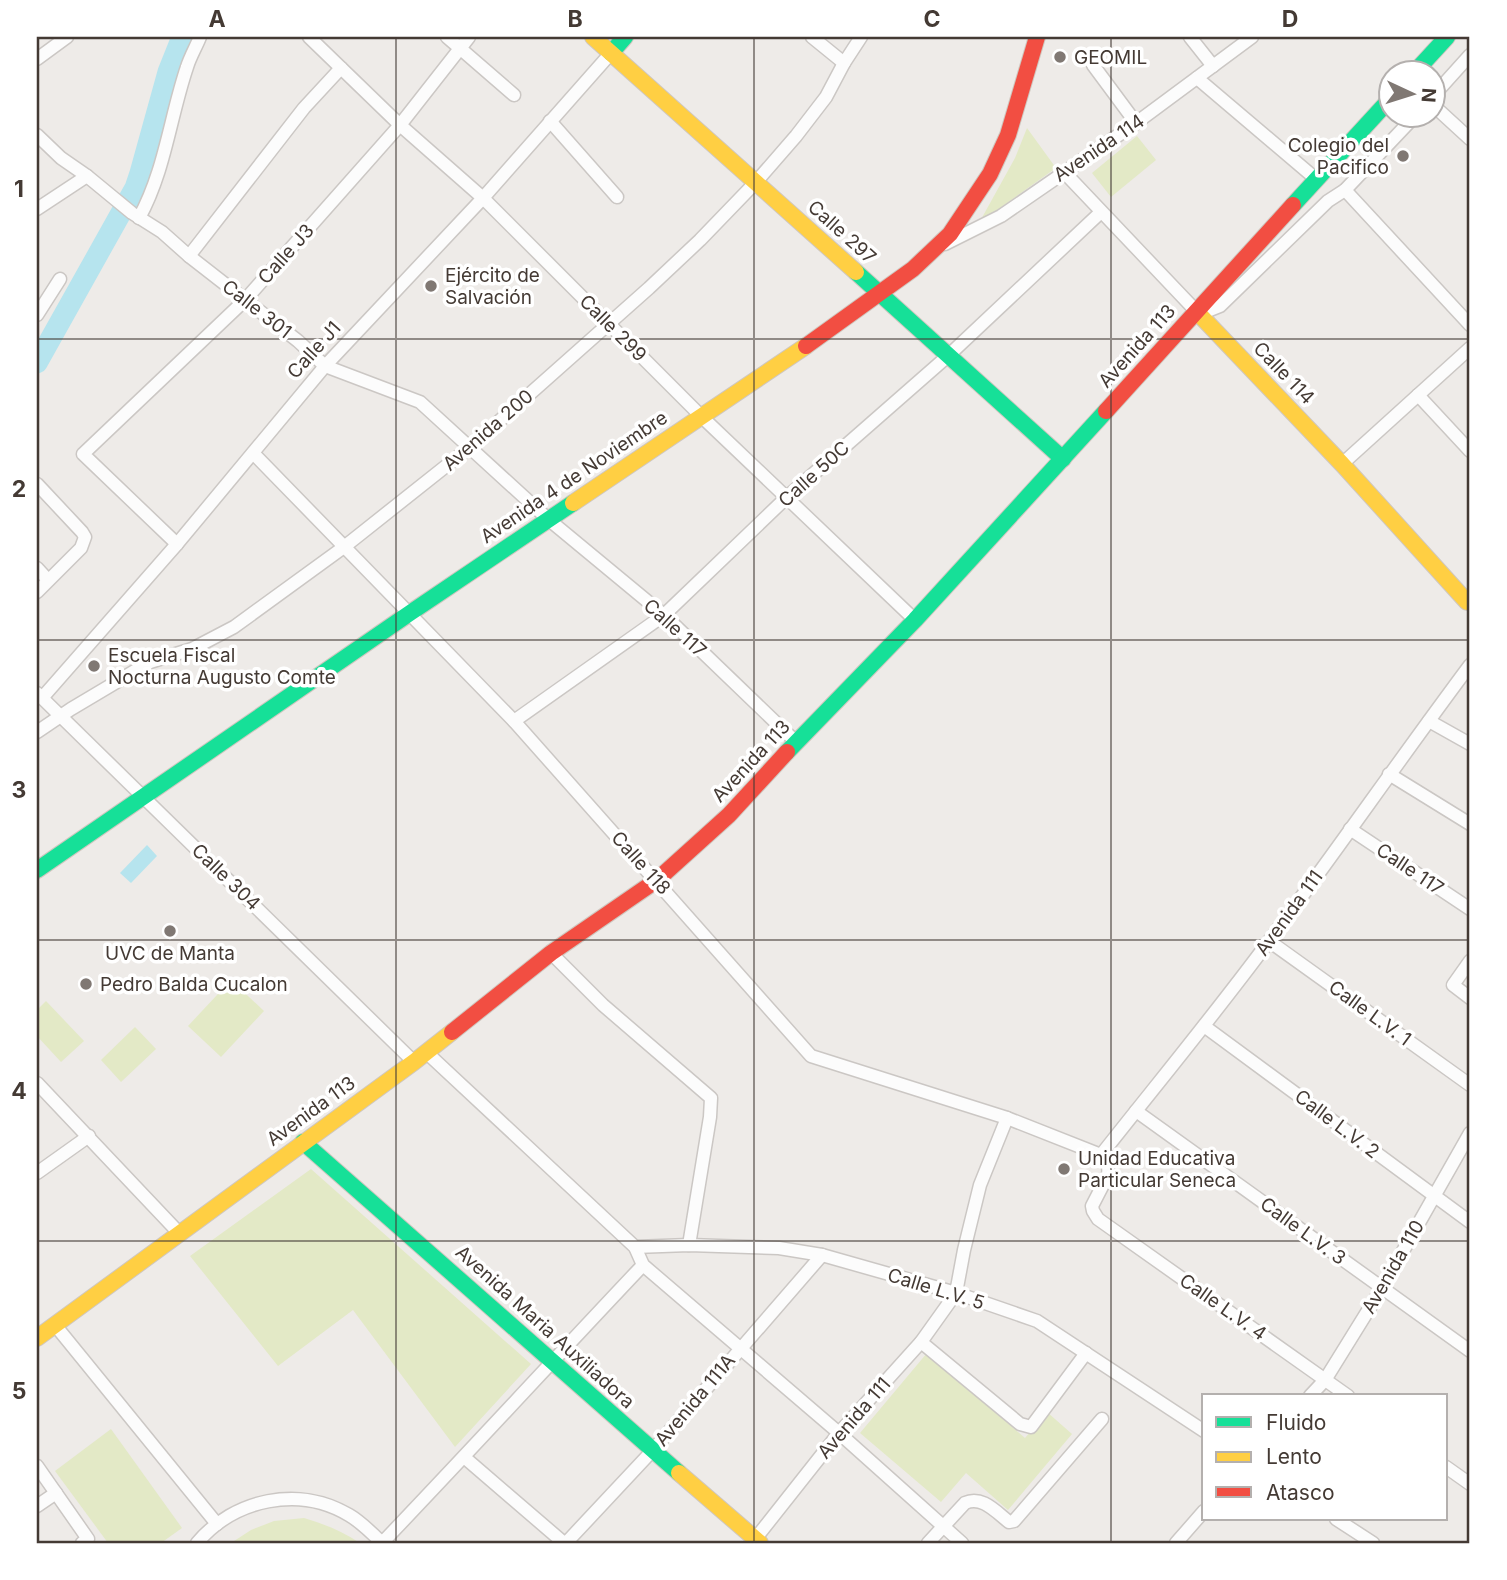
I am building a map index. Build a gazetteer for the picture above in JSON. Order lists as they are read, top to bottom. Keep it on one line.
{"streets":{"main road":["Calle 297","Avenida 113","Calle J1","Calle 114","Avenida 4 de Noviembre","Avenida Maria Auxiliadora"],"street":["Avenida 114","Calle J3","Calle 301","Calle 299","Avenida 200","Calle 50C","Calle 117","Calle 118","Calle 304","Avenida 111","Calle L.V. 1","Calle L.V. 2","Calle L.V. 3","Avenida 110","Calle L.V. 5","Calle L.V. 4","Avenida 111A"]},"crossings":[["Avenida 114","Calle 114"],["Avenida 114","Avenida 4 de Noviembre"],["Calle 297","Avenida 113"],["Calle 297","Calle J1"],["Calle 297","Avenida 200"],["Calle 297","Calle 50C"],["Calle 297","Avenida 4 de Noviembre"],["Calle J3","Calle 301"],["Calle J3","Calle 299"],["Calle J3","Calle J1"],["Calle 301","Calle J1"],["Calle 301","Avenida 200"],["Calle 301","Avenida 4 de Noviembre"],["Calle 301","Calle 117"],["Calle 299","Avenida 113"],["Calle 299","Calle J1"],["Calle 299","Avenida 200"],["Calle 299","Calle 50C"],["Calle 299","Avenida 4 de Noviembre"],["Avenida 113","Calle 114"],["Avenida 113","Calle 117"],["Avenida 113","Calle 118"],["Avenida 113","Calle 304"],["Avenida 113","Avenida Maria Auxiliadora"],["Calle J1","Calle 118"],["Calle J1","Calle 304"],["Calle 114","Calle 50C"],["Avenida 200","Calle 118"],["Avenida 200","Calle 304"],["Calle 50C","Calle 117"],["Calle 50C","Calle 118"],["Avenida 4 de Noviembre","Calle 117"],["Avenida 4 de Noviembre","Calle 118"],["Avenida 4 de Noviembre","Calle 304"],["Calle 117","Avenida 111"],["Calle 118","Avenida 111"],["Calle 118","Calle L.V. 4"],["Calle 304","Calle L.V. 5"],["Avenida 111","Calle L.V. 1"],["Avenida 111","Calle L.V. 2"],["Avenida 111","Calle L.V. 3"],["Avenida 111","Calle L.V. 5"],["Avenida 111","Calle L.V. 4"],["Avenida 111","Avenida Maria Auxiliadora"],["Calle L.V. 2","Avenida 110"],["Calle L.V. 3","Avenida 110"],["Avenida 110","Calle L.V. 4"],["Calle L.V. 5","Avenida 111A"],["Avenida Maria Auxiliadora","Avenida 111A"]],"places":["GEOMIL","Colegio del Pacifico","Ejército de Salvación","Escuela Fiscal Nocturna Augusto Comte","UVC de Manta","Pedro Balda Cucalon","Unidad Educativa Particular Seneca"],"legend":["Fluido","Lento","Atasco"],"north":"right","grid":{"columns":["A","B","C","D"],"rows":["1","2","3","4","5"]}}
